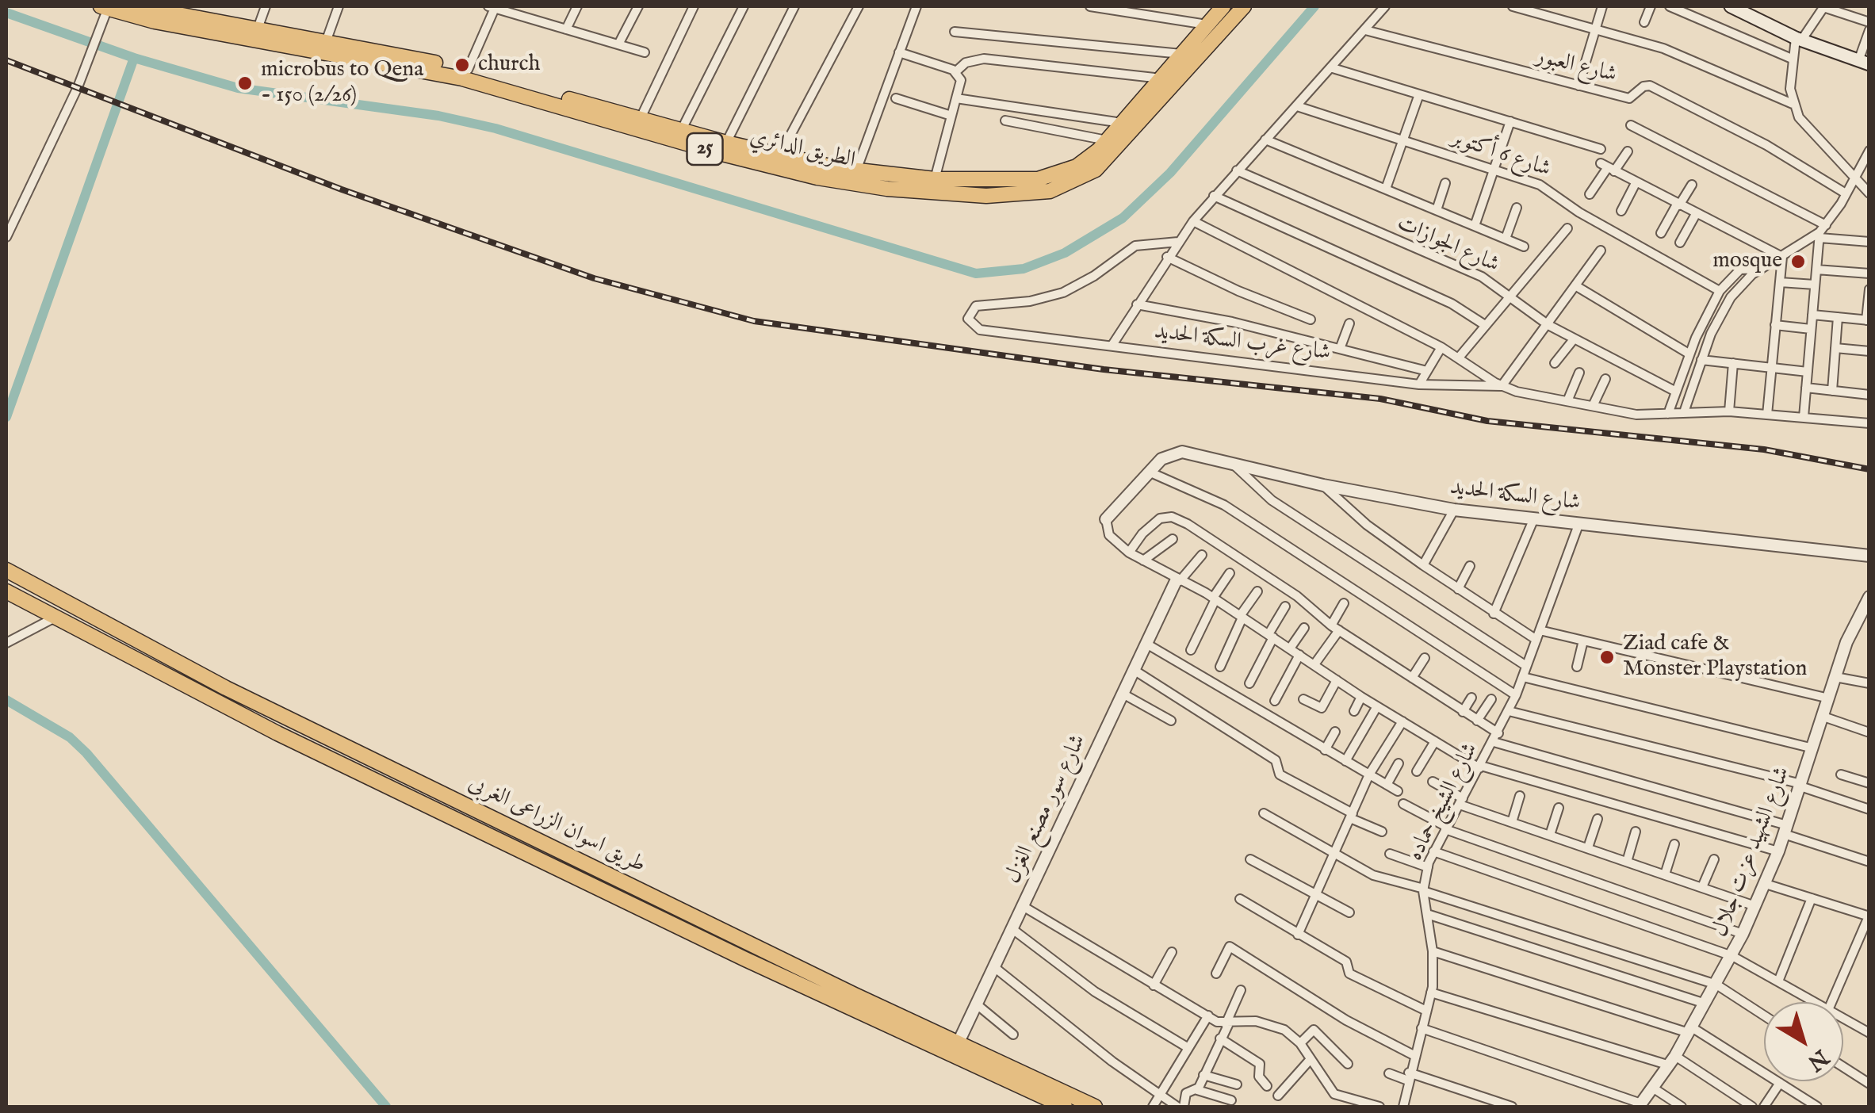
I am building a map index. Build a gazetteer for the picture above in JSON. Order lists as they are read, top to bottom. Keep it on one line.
{"streets":{"main road":["25","الطريق الدائري","طريق اسوان الزراعى الغربى"],"street":["شارع العبور","شارع 6 أكتوبر","شارع الجوازات","شارع غرب السكة الحديد","شارع السكة الحديد","شارع الشيخ حماده","شارع سور مصنع الغزل","شارع الشهيد عزت جلال"]},"crossings":[["شارع السكة الحديد","شارع الشيخ حماده"],["شارع سور مصنع الغزل","طريق اسوان الزراعى الغربى"]],"places":["church","microbus to Qena - 150 (2/26)","mosque","Ziad cafe & Monster Playstation"],"north":"bottom right"}
